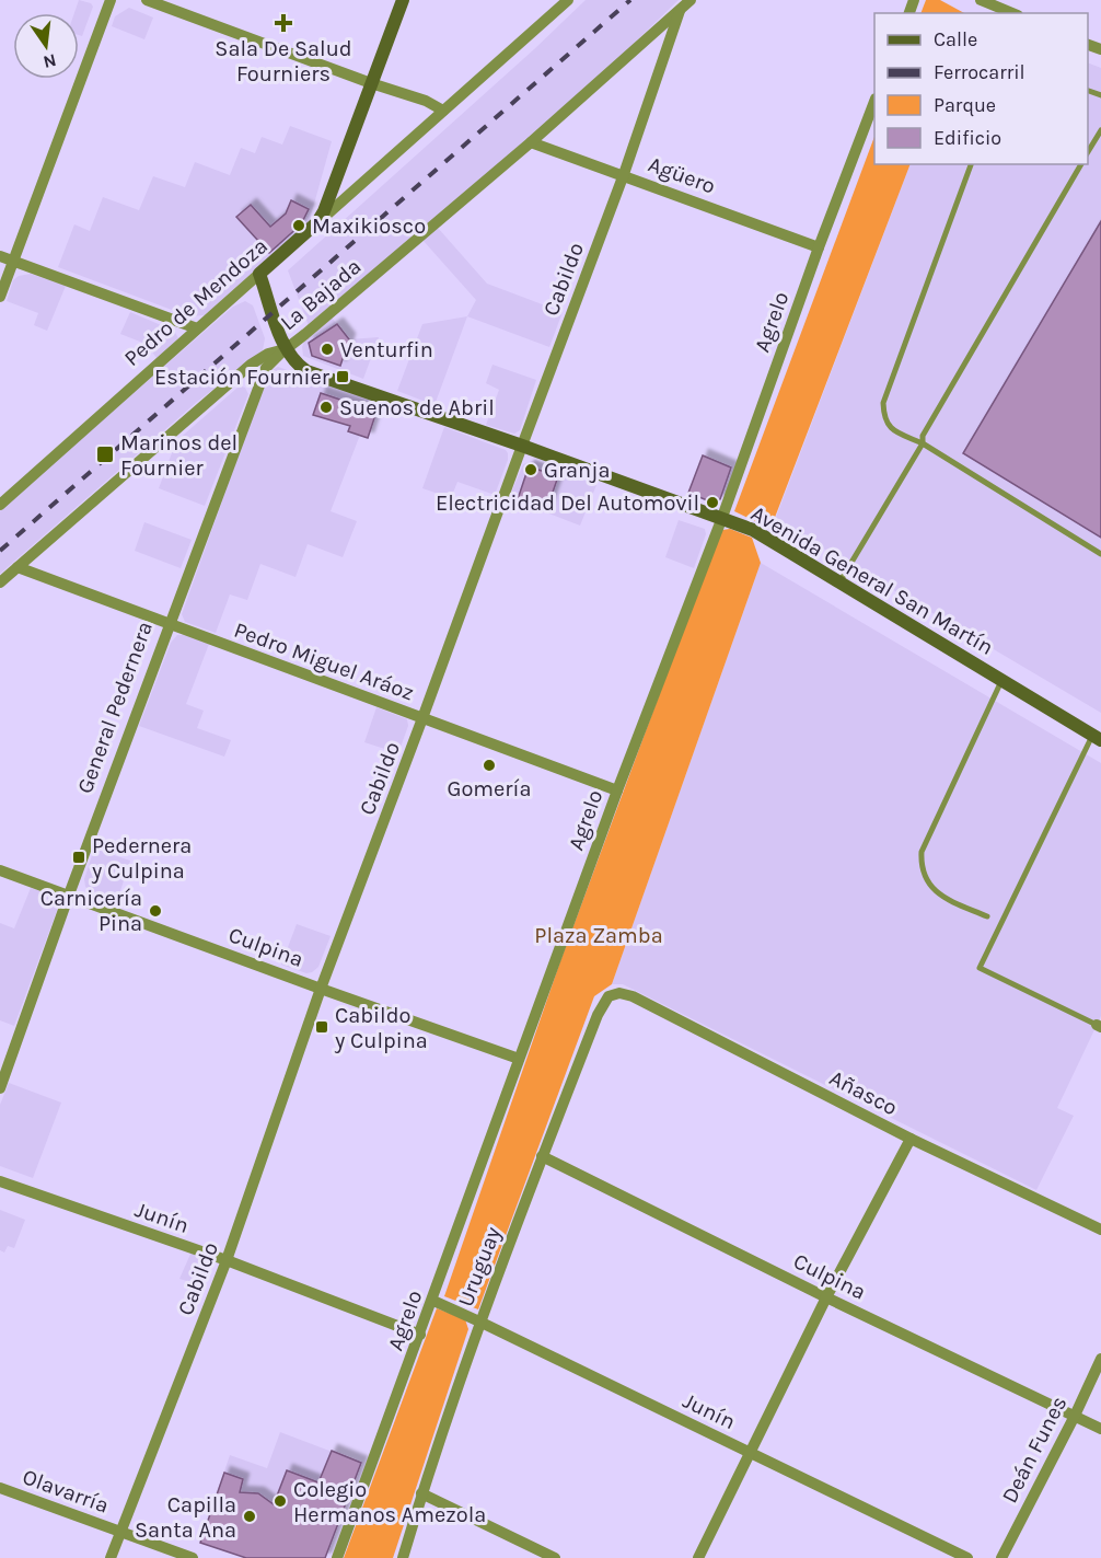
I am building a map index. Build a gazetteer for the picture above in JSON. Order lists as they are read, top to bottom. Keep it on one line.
{"streets":{"street":["Agüero","Cabildo","La Bajada","Pedro de Mendoza","Agrelo","Avenida General San Martín","Pedro Miguel Aráoz","General Pedernera","Culpina","Añasco","Junín","Uruguay","Deán Funes","Olavarría"]},"crossings":[["Agüero","Cabildo"],["Agüero","La Bajada"],["Agüero","Agrelo"],["Cabildo","La Bajada"],["Cabildo","Avenida General San Martín"],["Cabildo","Pedro Miguel Aráoz"],["Cabildo","Culpina"],["Cabildo","Junín"],["Cabildo","Olavarría"],["La Bajada","Avenida General San Martín"],["La Bajada","Pedro Miguel Aráoz"],["La Bajada","General Pedernera"],["Pedro de Mendoza","Avenida General San Martín"],["Agrelo","Avenida General San Martín"],["Agrelo","Pedro Miguel Aráoz"],["Agrelo","Culpina"],["Agrelo","Junín"],["Avenida General San Martín","General Pedernera"],["Pedro Miguel Aráoz","General Pedernera"],["General Pedernera","Culpina"],["Culpina","Uruguay"],["Culpina","Deán Funes"],["Añasco","Uruguay"],["Junín","Uruguay"]],"parks":["Plaza Zamba"],"places":{"health":["Sala De Salud Fourniers"],"other":["Maxikiosco","Venturfin","Suenos de Abril","Granja","Electricidad Del Automovil","Gomería","Carnicería Pina","Colegio Hermanos Amezola","Capilla Santa Ana"],"transit":["Estación Fournier","Marinos del Fournier","Pedernera y Culpina","Cabildo y Culpina"]},"legend":["Calle","Ferrocarril","Parque","Edificio"],"north":"bottom"}
